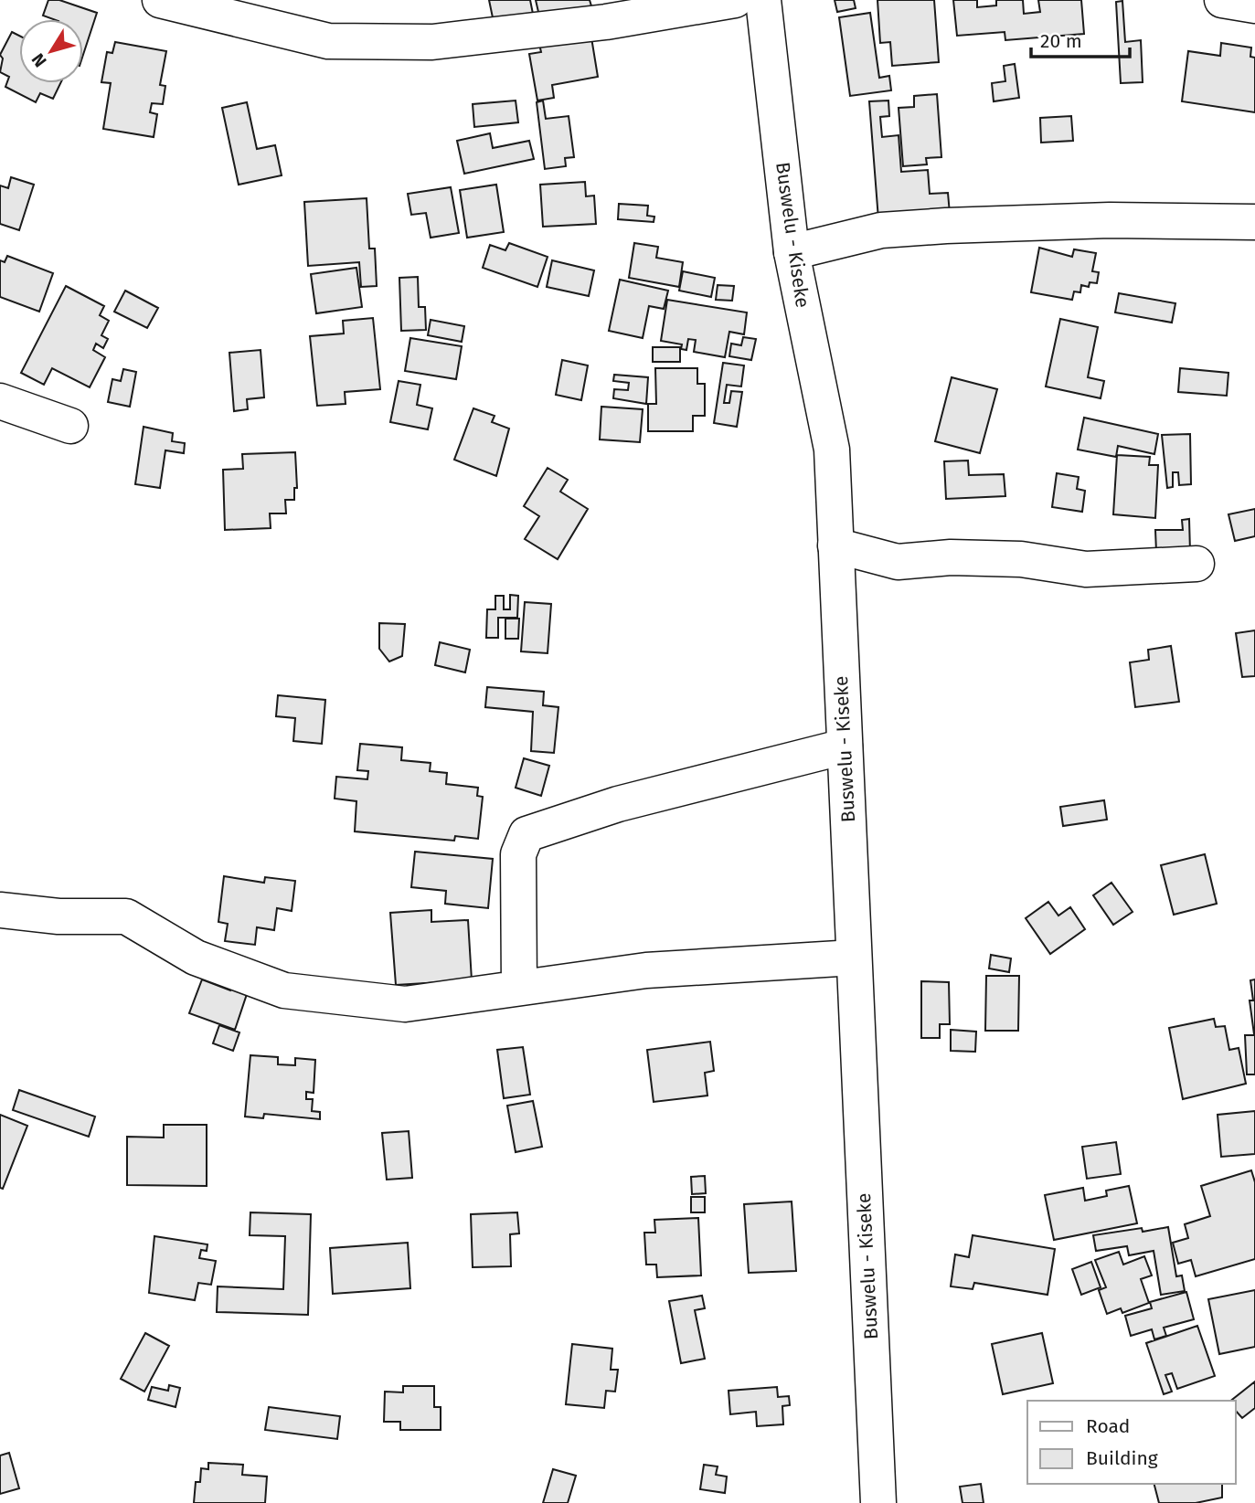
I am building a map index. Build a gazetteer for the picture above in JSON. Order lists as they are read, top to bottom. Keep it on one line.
{"streets":{"street":["Buswelu - Kiseke"]},"legend":["Road","Building"],"scale_bar":"20 m","north":"bottom left"}
